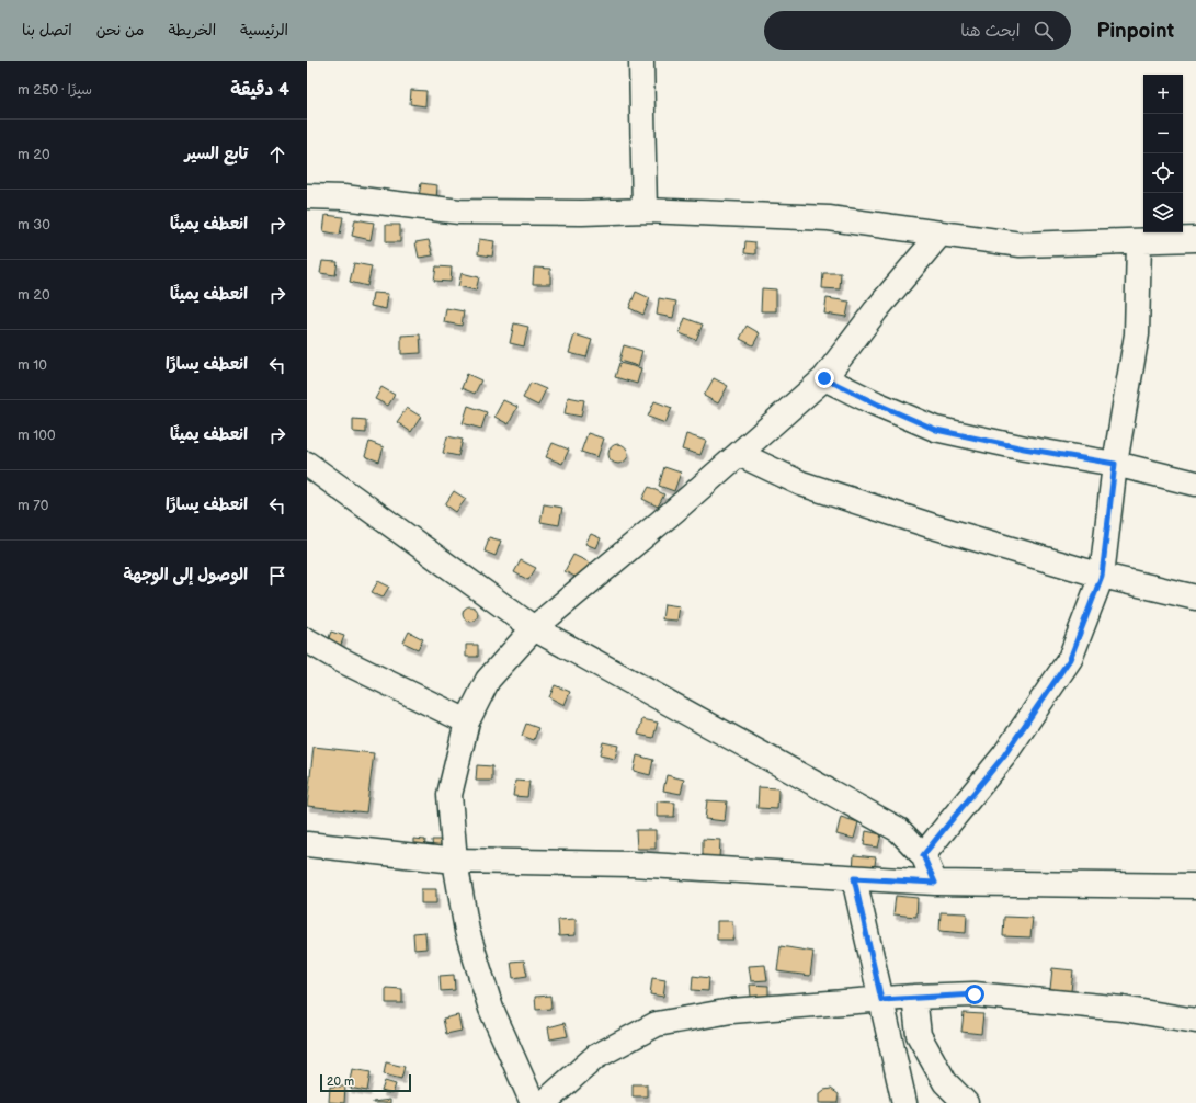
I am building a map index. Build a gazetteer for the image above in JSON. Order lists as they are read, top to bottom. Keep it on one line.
{"scale_bar":"20 m","page":{"header":"Pinpoint","search":"ابحث هنا","nav":["الرئيسية","الخريطة","من نحن","اتصل بنا"],"heading":["4 دقيقة","سيرًا · 250 m"],"map_buttons":["+","−"],"list":[["تابع السير","20 m"],["انعطف يمينًا","30 m"],["انعطف يمينًا","20 m"],["انعطف يسارًا","10 m"],["انعطف يمينًا","100 m"],["انعطف يسارًا","70 m"],"الوصول إلى الوجهة"],"scale":"20 m"}}
